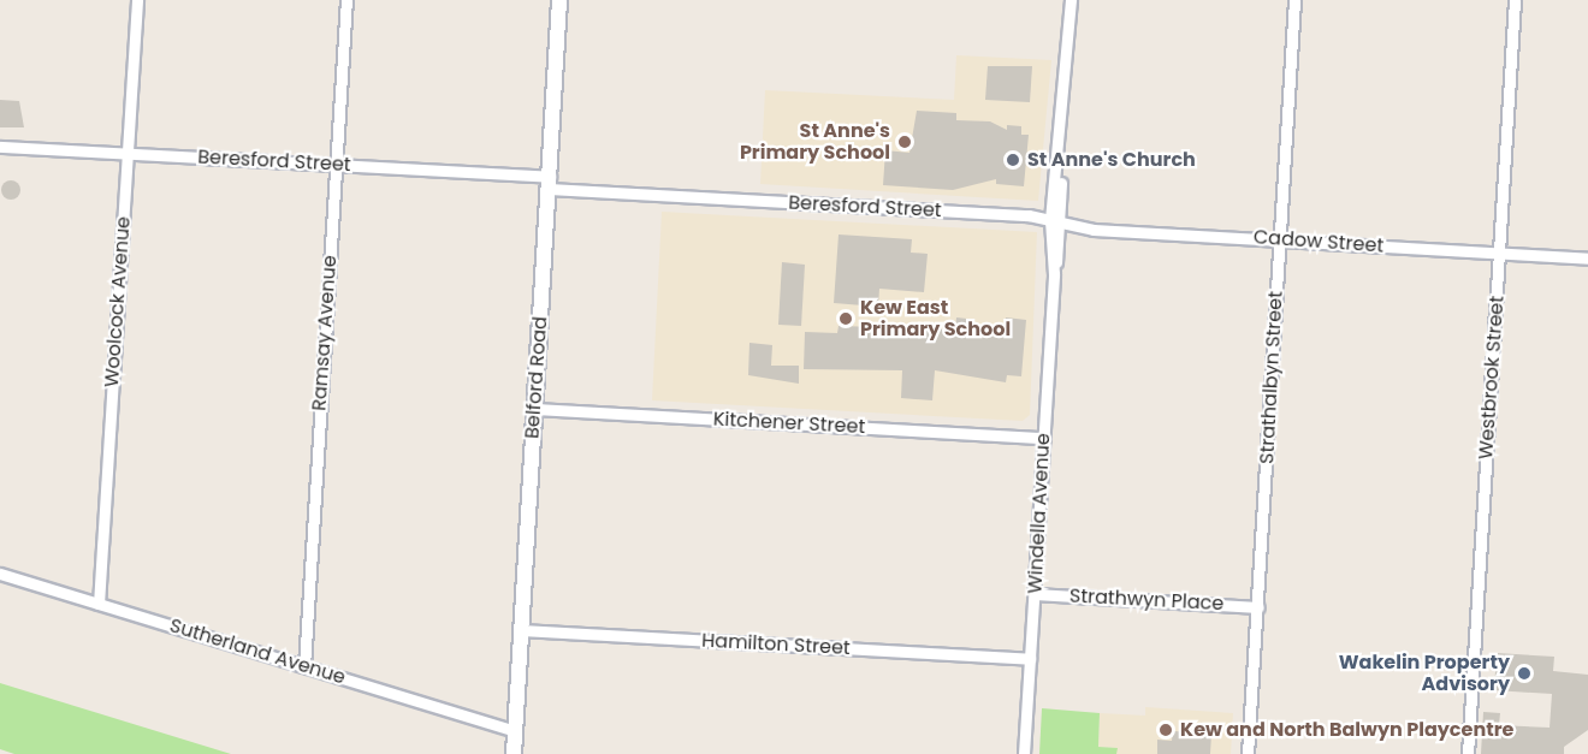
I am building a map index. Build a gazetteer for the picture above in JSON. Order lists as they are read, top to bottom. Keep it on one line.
{"streets":{"street":["Beresford Street","Cadow Street","Woolcock Avenue","Ramsay Avenue","Belford Road","Strathalbyn Street","Westbrook Street","Kitchener Street","Windella Avenue","Strathwyn Place","Hamilton Street","Sutherland Avenue"]},"crossings":[["Beresford Street","Cadow Street"],["Beresford Street","Woolcock Avenue"],["Beresford Street","Ramsay Avenue"],["Beresford Street","Belford Road"],["Beresford Street","Windella Avenue"],["Cadow Street","Strathalbyn Street"],["Cadow Street","Westbrook Street"],["Cadow Street","Windella Avenue"],["Woolcock Avenue","Sutherland Avenue"],["Ramsay Avenue","Sutherland Avenue"],["Belford Road","Kitchener Street"],["Belford Road","Hamilton Street"],["Belford Road","Sutherland Avenue"],["Strathalbyn Street","Strathwyn Place"],["Kitchener Street","Windella Avenue"],["Windella Avenue","Strathwyn Place"],["Windella Avenue","Hamilton Street"]],"places":["St Anne's Primary School","St Anne's Church","Kew East Primary School","Wakelin Property Advisory","Kew and North Balwyn Playcentre"]}
